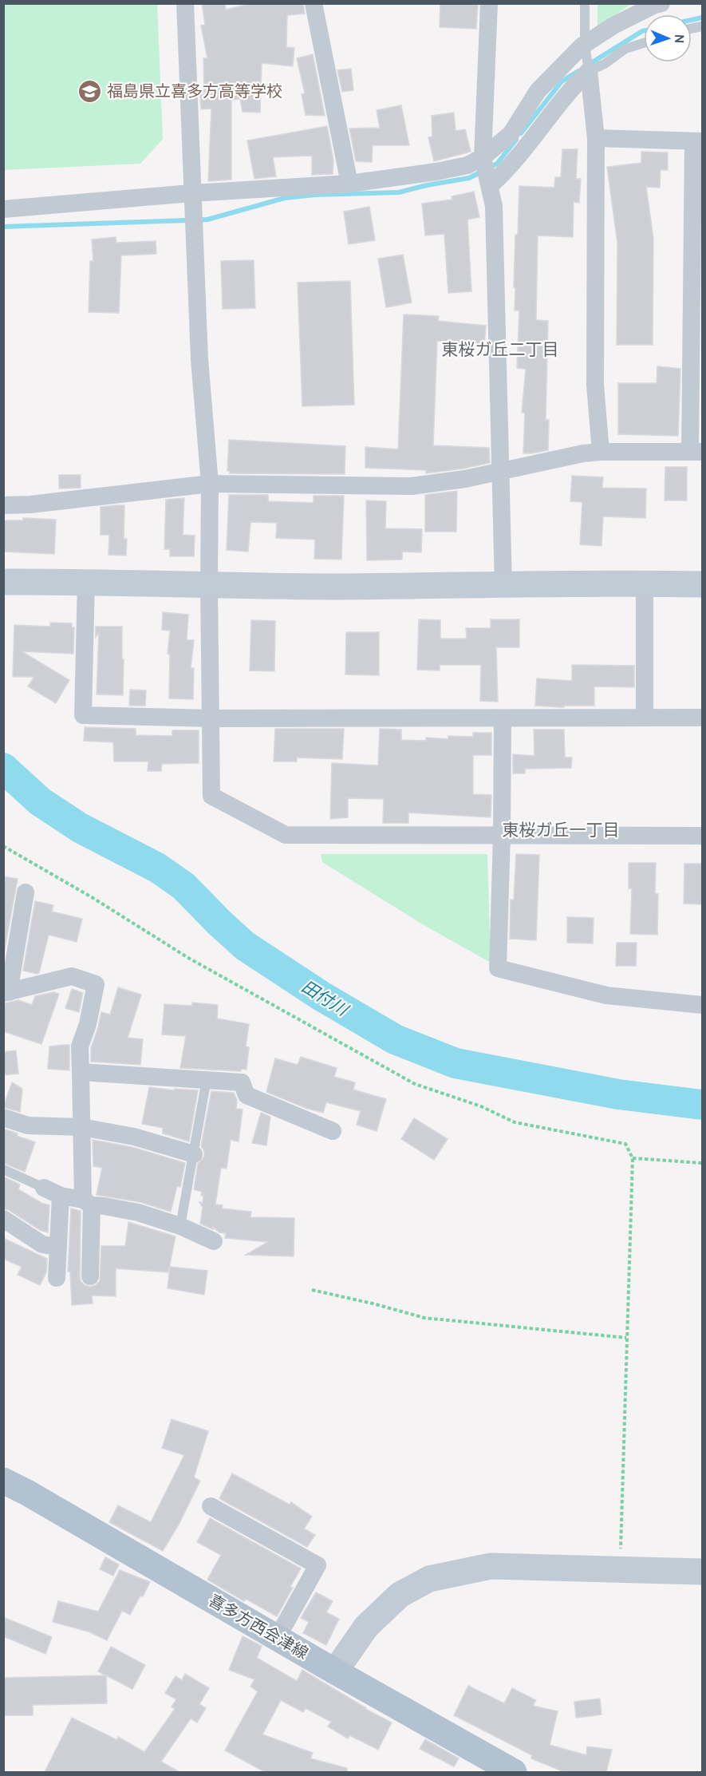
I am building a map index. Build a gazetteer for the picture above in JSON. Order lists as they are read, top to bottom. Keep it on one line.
{"streets":{"main road":["喜多方西会津線"]},"districts":["東桜ガ丘二丁目","東桜ガ丘一丁目"],"water":["田付川"],"places":{"school or university":["福島県立喜多方高等学校"]},"north":"right"}
